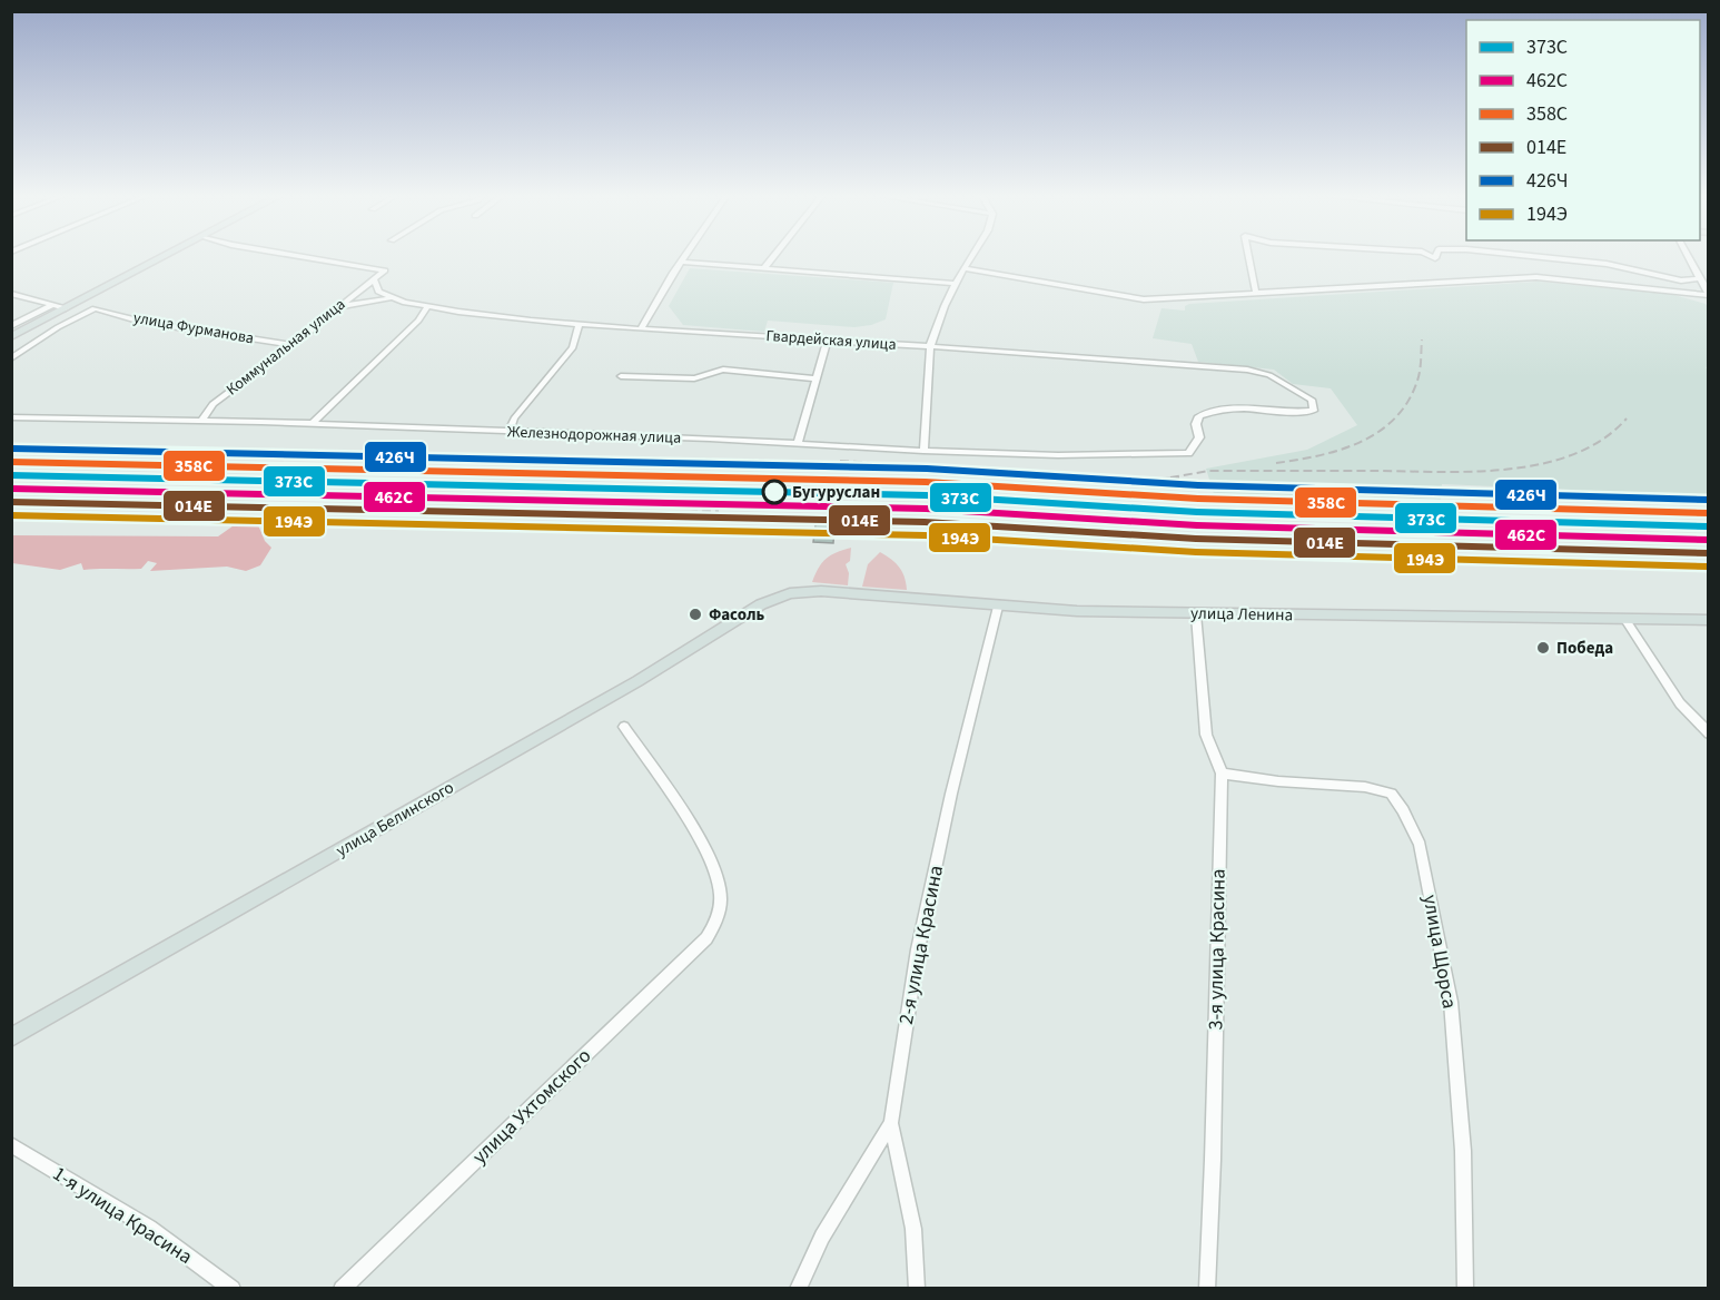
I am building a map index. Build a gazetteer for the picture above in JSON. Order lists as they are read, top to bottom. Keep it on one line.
{"streets":{"main road":["улица Ленина","улица Белинского"],"street":["улица Фурманова","Гвардейская улица","Коммунальная улица","Железнодорожная улица","2-я улица Красина","3-я улица Красина","улица Щорса","улица Ухтомского","1-я улица Красина"]},"crossings":[["улица Фурманова","Коммунальная улица"],["Гвардейская улица","Железнодорожная улица"],["Коммунальная улица","Железнодорожная улица"],["улица Ленина","улица Белинского"],["улица Ленина","2-я улица Красина"],["улица Ленина","3-я улица Красина"],["3-я улица Красина","улица Щорса"]],"places":["Бугуруслан","Фасоль","Победа"],"lines":["transit line 426Ч","transit line 358С","transit line 373C","transit line 462С","transit line 014Е","transit line 194Э"],"legend":["373C","462С","358С","014Е","426Ч","194Э"]}
